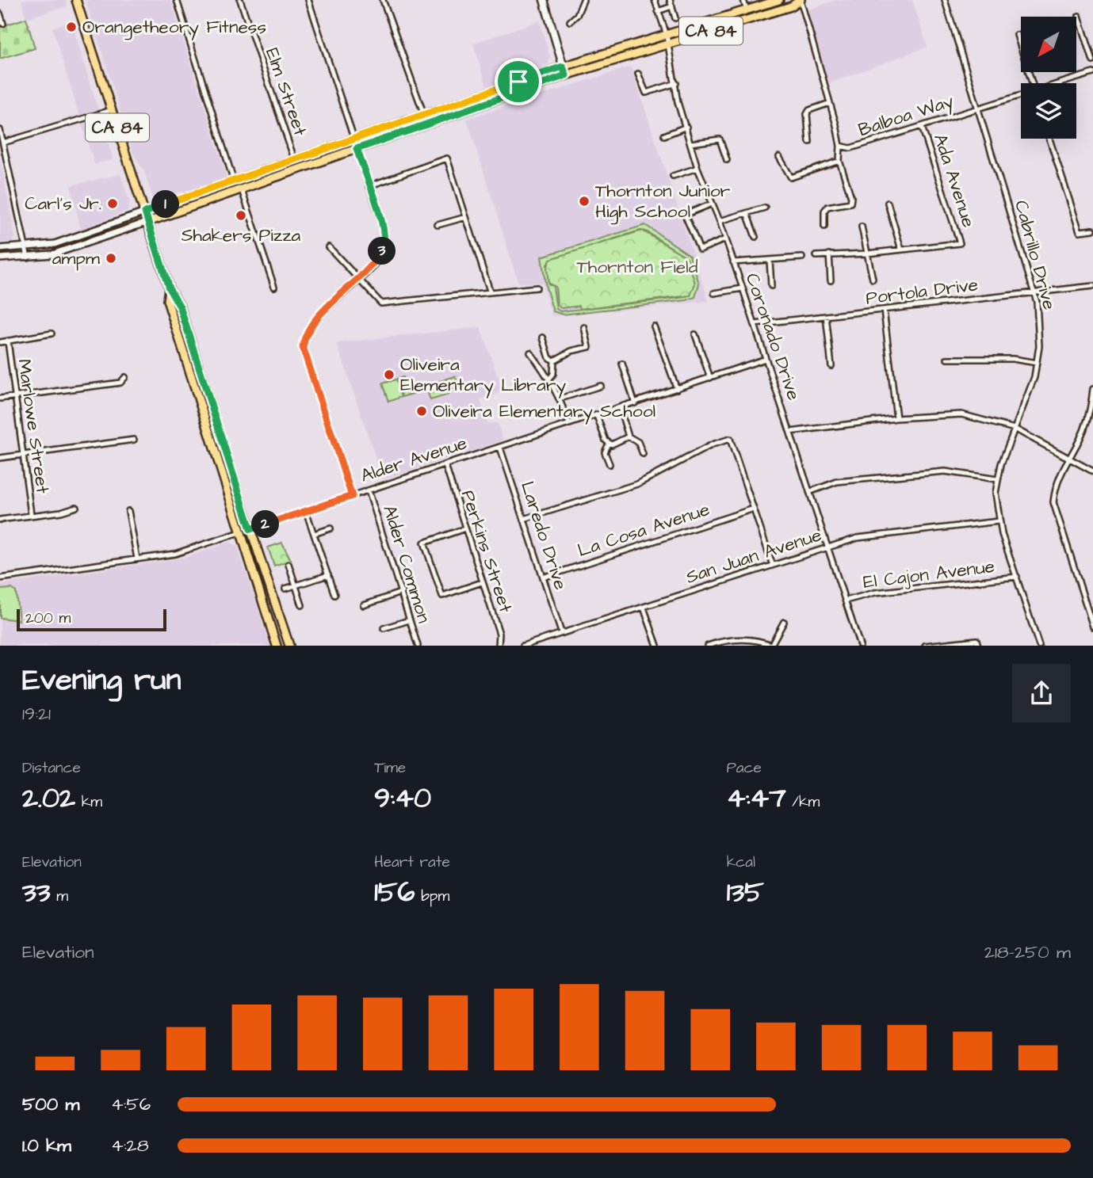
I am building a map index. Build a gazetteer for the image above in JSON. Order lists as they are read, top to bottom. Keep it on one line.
{"streets":{"main road":["CA 84"],"street":["Elm Street","Balboa Way","Ada Avenue","Cabrillo Drive","Portola Drive","Coronado Drive","Marlowe Street","Alder Avenue","La Cosa Avenue","Laredo Drive","Perkins Street","San Juan Avenue","Alder Common","El Cajon Avenue"]},"crossings":[["CA 84","Elm Street"],["CA 84","Balboa Way"],["CA 84","Coronado Drive"],["Balboa Way","Ada Avenue"],["Balboa Way","Cabrillo Drive"],["Cabrillo Drive","Portola Drive"],["Cabrillo Drive","San Juan Avenue"],["Cabrillo Drive","El Cajon Avenue"],["Portola Drive","Coronado Drive"],["Coronado Drive","Alder Avenue"],["Coronado Drive","San Juan Avenue"],["Coronado Drive","El Cajon Avenue"],["Alder Avenue","Laredo Drive"],["Alder Avenue","Perkins Street"],["Alder Avenue","Alder Common"],["La Cosa Avenue","Laredo Drive"],["Laredo Drive","San Juan Avenue"]],"parks":["Thornton Field"],"places":["Orangetheory Fitness","Thornton Junior High School","Carl's Jr.","Shakers Pizza","ampm","Oliveira Elementary Library","Oliveira Elementary School"],"scale_bar":"200 m","north":"bottom left","page":{"pins":["1","3","2"],"scale":"200 m","heading":["Evening run","19:21"],"stats":[["Distance","2.02 km"],["Time","9:40"],["Pace","4:47 /km"],["Elevation","33 m"],["Heart rate","156 bpm"],["kcal","135"]],"chart":["Elevation","218–250 m"],"list":[{"name":"500 m","note":"4:56"},{"name":"1.0 km","note":"4:28"}]}}
